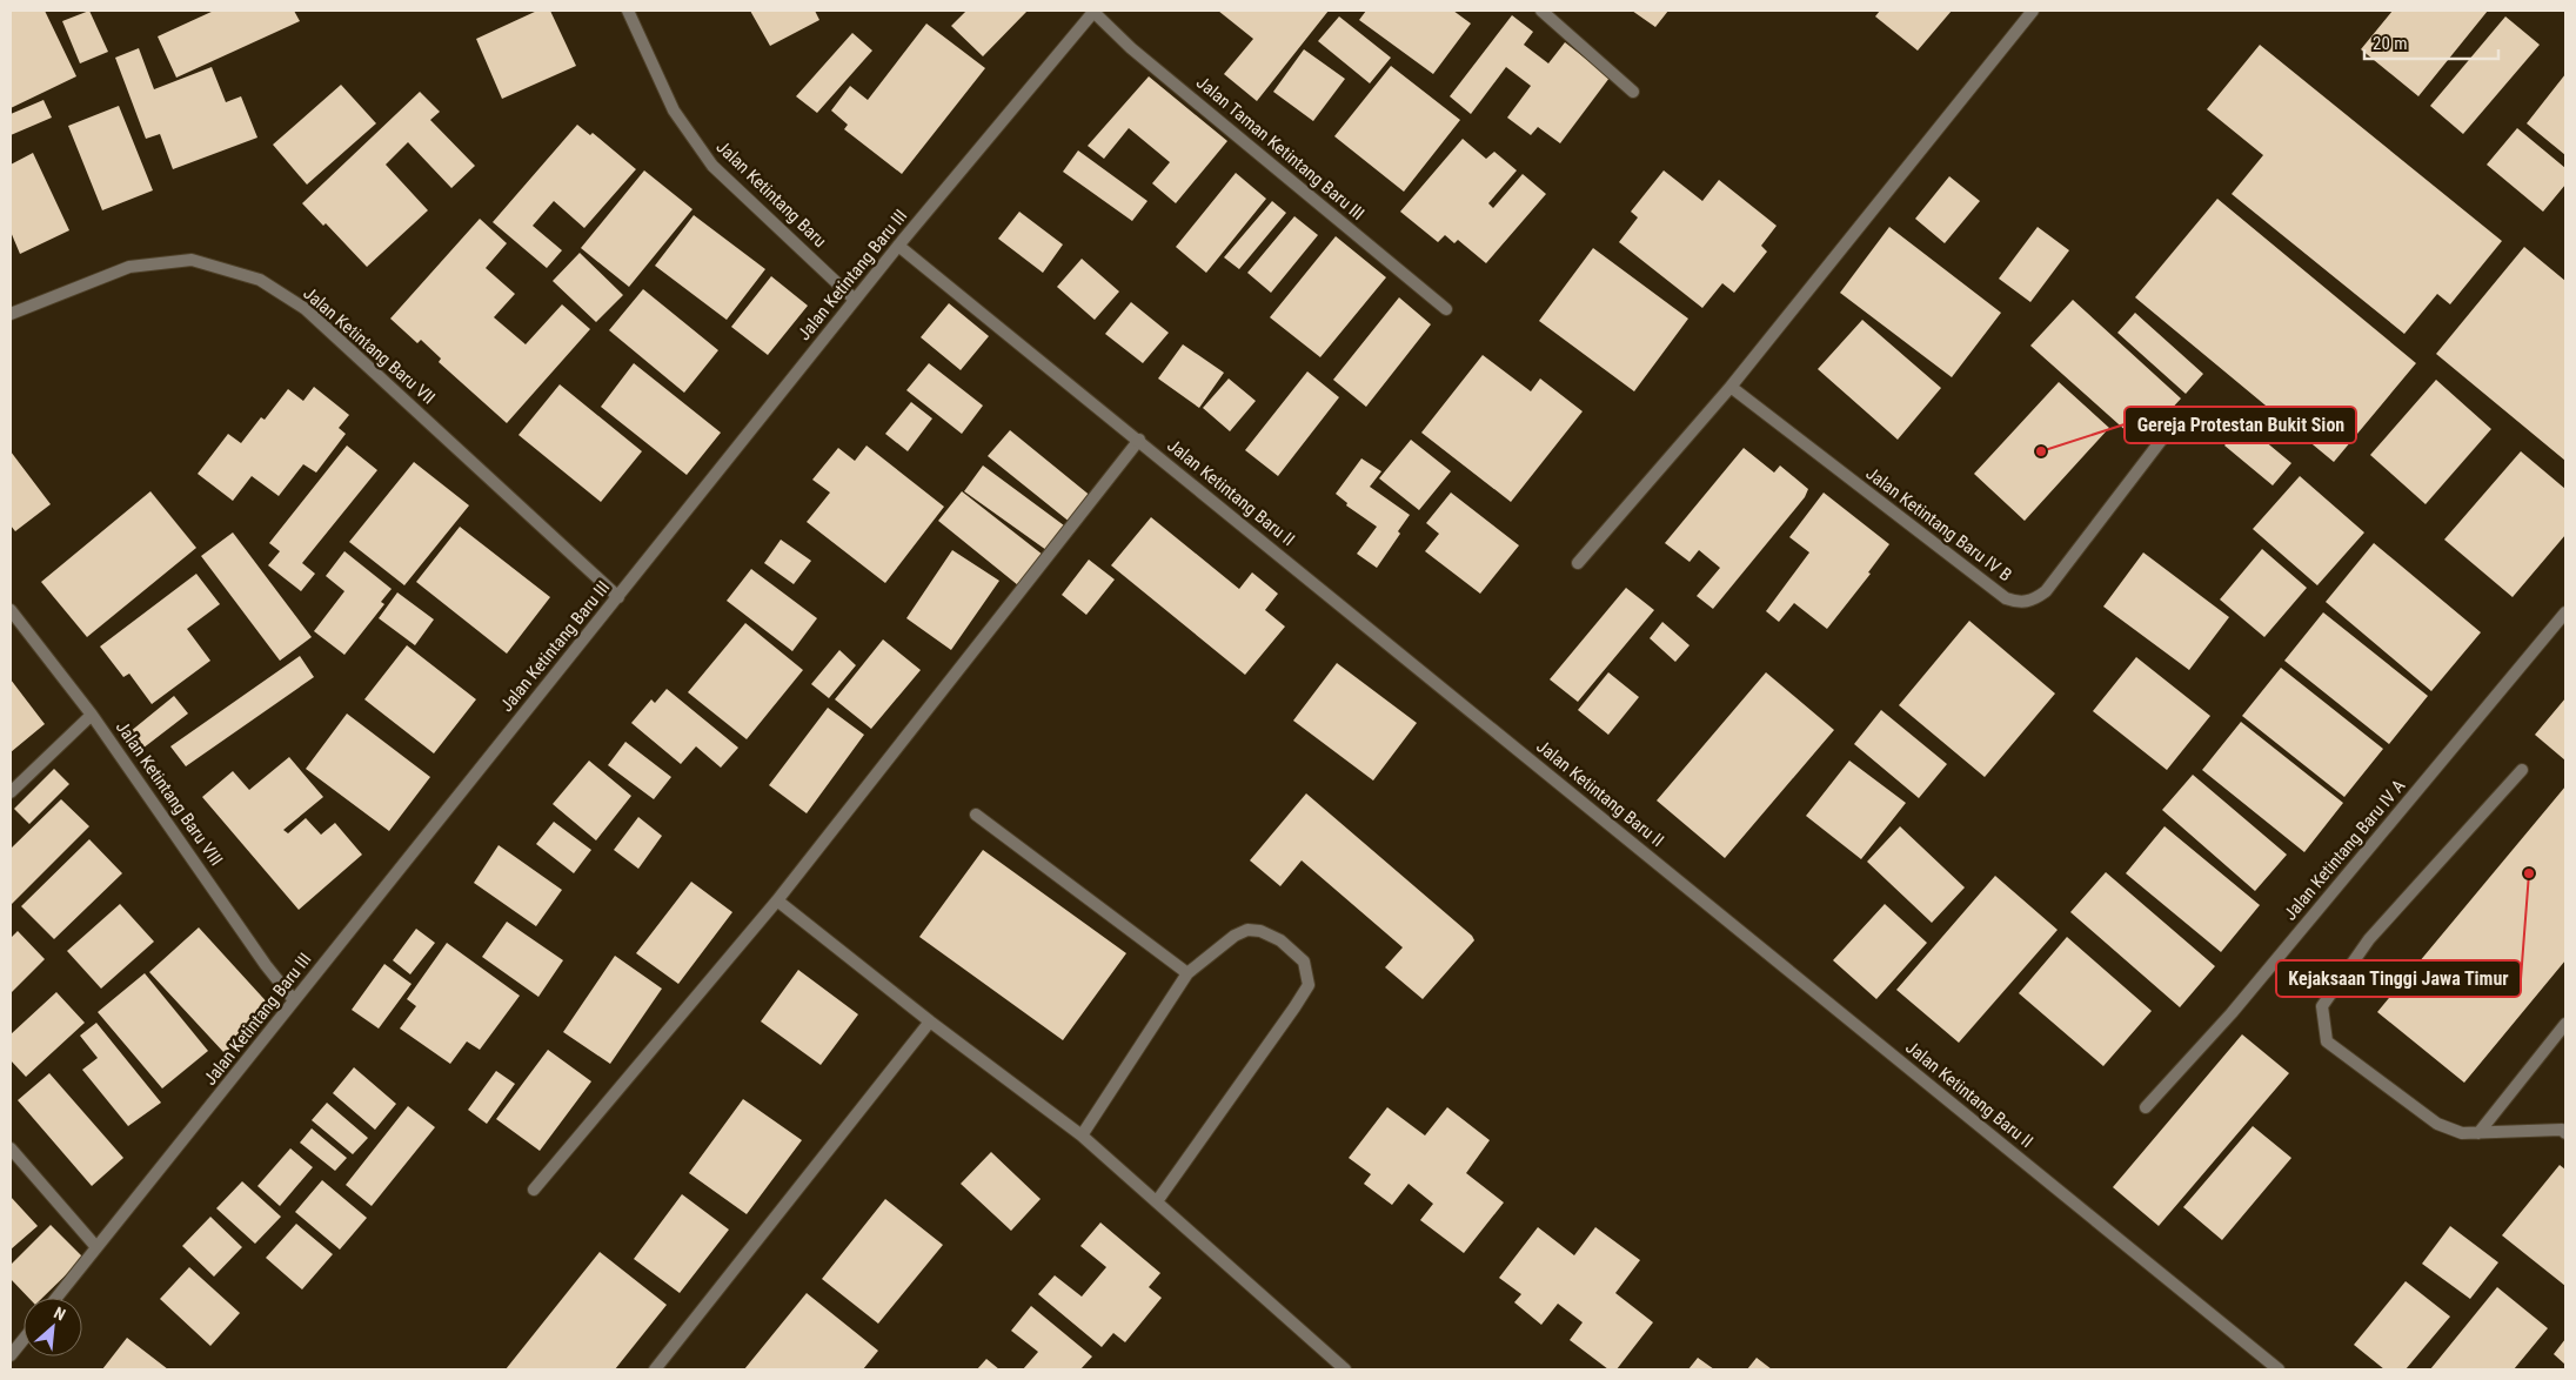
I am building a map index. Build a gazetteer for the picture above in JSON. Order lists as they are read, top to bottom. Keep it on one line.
{"streets":{"street":["Jalan Taman Ketintang Baru III","Jalan Ketintang Baru","Jalan Ketintang Baru III","Jalan Ketintang Baru VII","Jalan Ketintang Baru II","Jalan Ketintang Baru IV B","Jalan Ketintang Baru VIII","Jalan Ketintang Baru IV A"]},"crossings":[["Jalan Taman Ketintang Baru III","Jalan Ketintang Baru III"],["Jalan Ketintang Baru","Jalan Ketintang Baru III"],["Jalan Ketintang Baru III","Jalan Ketintang Baru VII"],["Jalan Ketintang Baru III","Jalan Ketintang Baru II"],["Jalan Ketintang Baru III","Jalan Ketintang Baru VIII"]],"places":["Gereja Protestan Bukit Sion","Kejaksaan Tinggi Jawa Timur"],"scale_bar":"20 m","north":"top right"}
